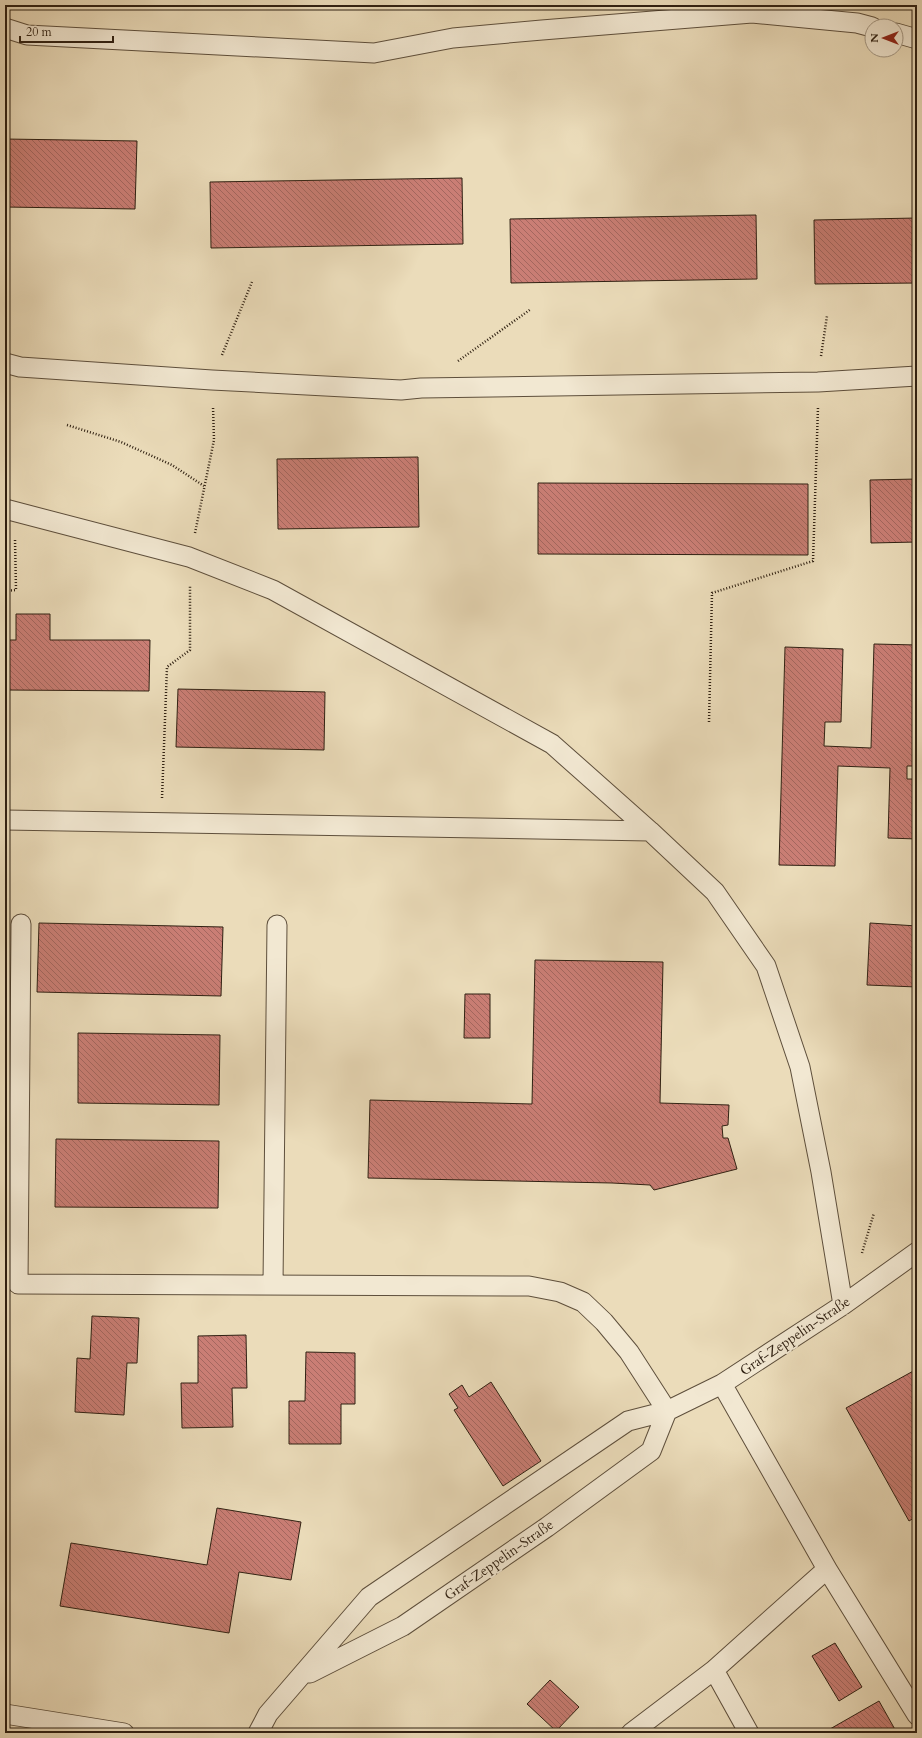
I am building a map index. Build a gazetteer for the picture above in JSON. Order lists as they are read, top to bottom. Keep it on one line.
{"streets":{"lane":["Graf-Zeppelin-Straße"]},"scale_bar":"20 m","north":"left"}
